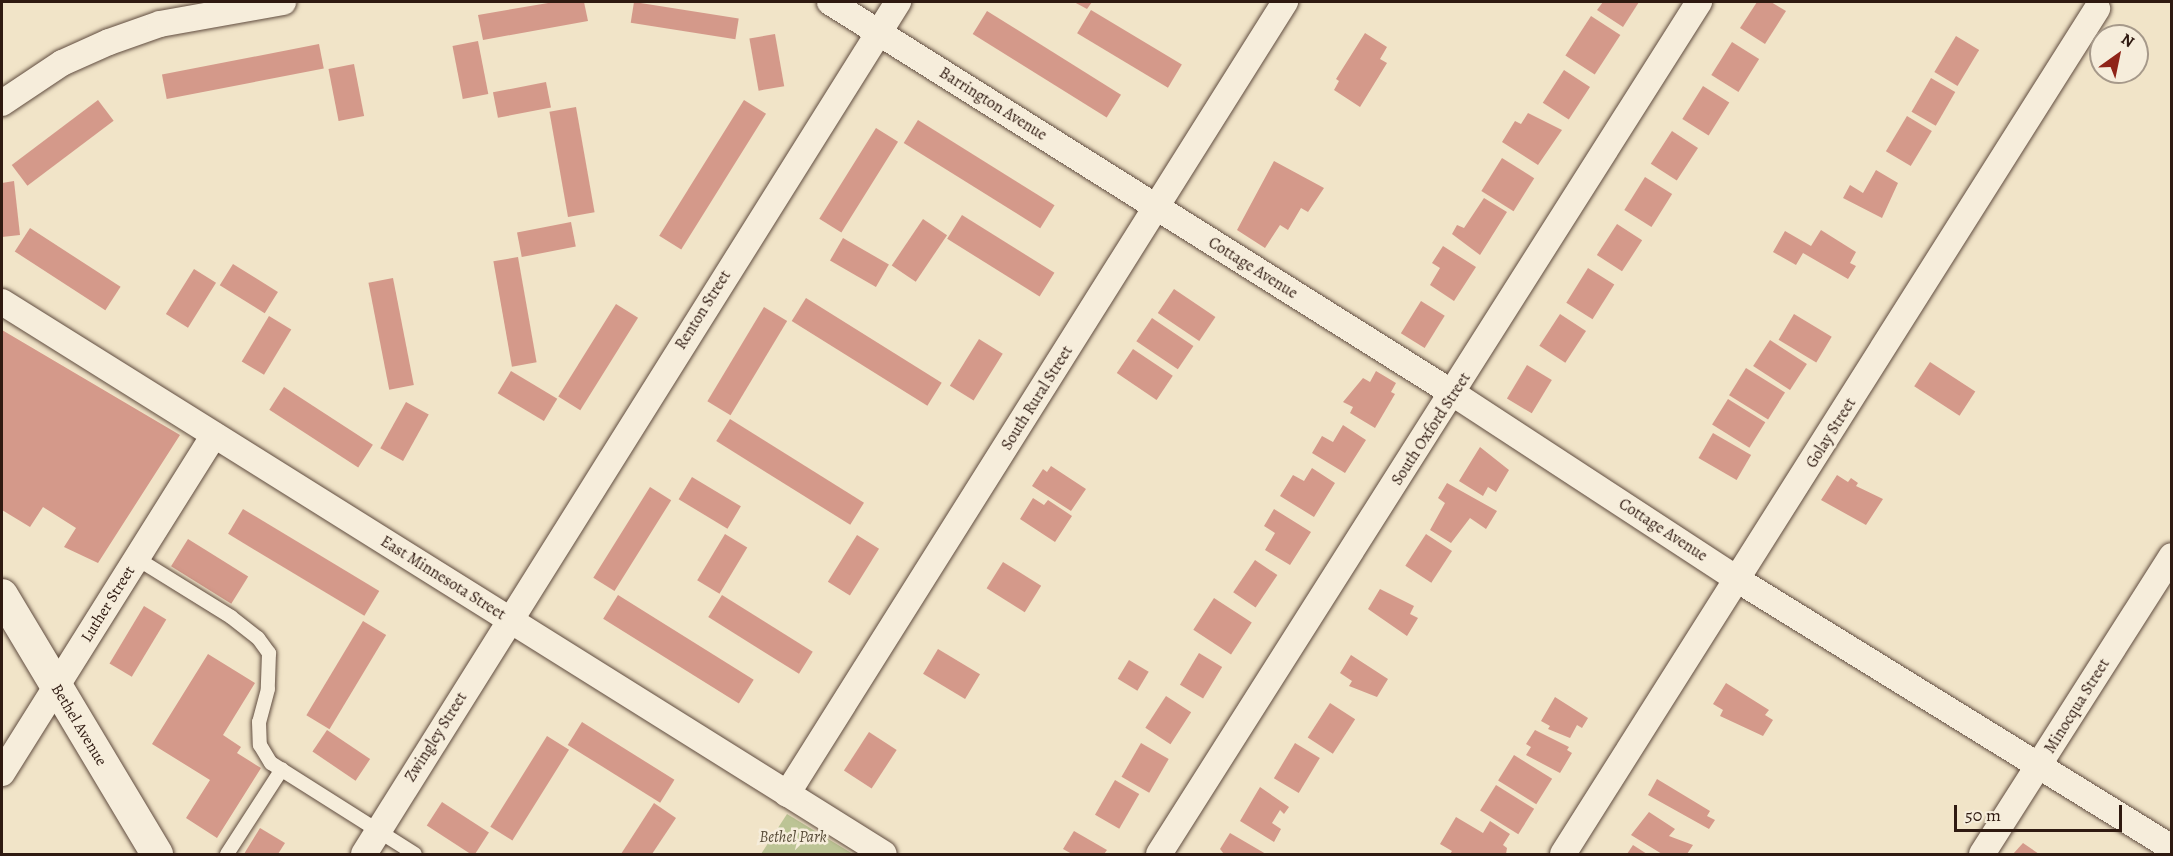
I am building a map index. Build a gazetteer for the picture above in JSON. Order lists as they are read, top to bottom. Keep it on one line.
{"streets":{"street":["Barrington Avenue","Cottage Avenue","Renton Street","South Rural Street","South Oxford Street","Golay Street","East Minnesota Street","Luther Street","Minocqua Street","Bethel Avenue","Zwingley Street"]},"crossings":[["Barrington Avenue","Cottage Avenue"],["Barrington Avenue","Renton Street"],["Barrington Avenue","South Rural Street"],["Cottage Avenue","South Rural Street"],["Cottage Avenue","South Oxford Street"],["Cottage Avenue","Golay Street"],["Cottage Avenue","Minocqua Street"],["Renton Street","East Minnesota Street"],["Renton Street","Zwingley Street"],["South Rural Street","East Minnesota Street"],["East Minnesota Street","Luther Street"],["East Minnesota Street","Zwingley Street"],["Luther Street","Bethel Avenue"]],"parks":["Bethel Park"],"scale_bar":"50 m","north":"top right"}
